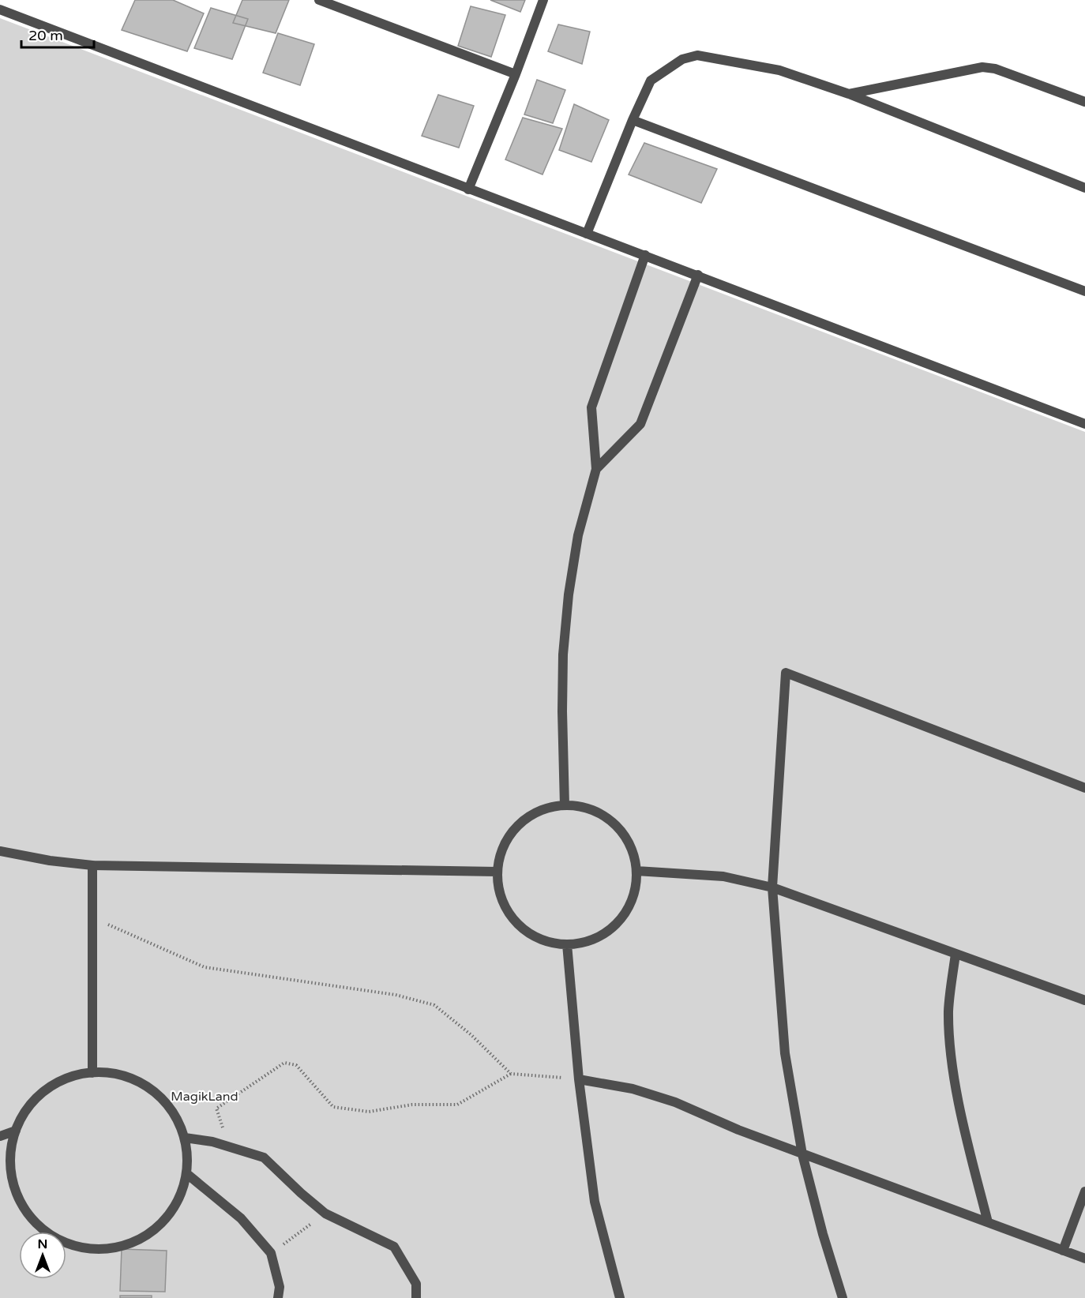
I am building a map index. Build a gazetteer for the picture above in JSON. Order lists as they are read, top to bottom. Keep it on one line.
{"parks":["MagikLand"],"scale_bar":"20 m","north":"top"}
